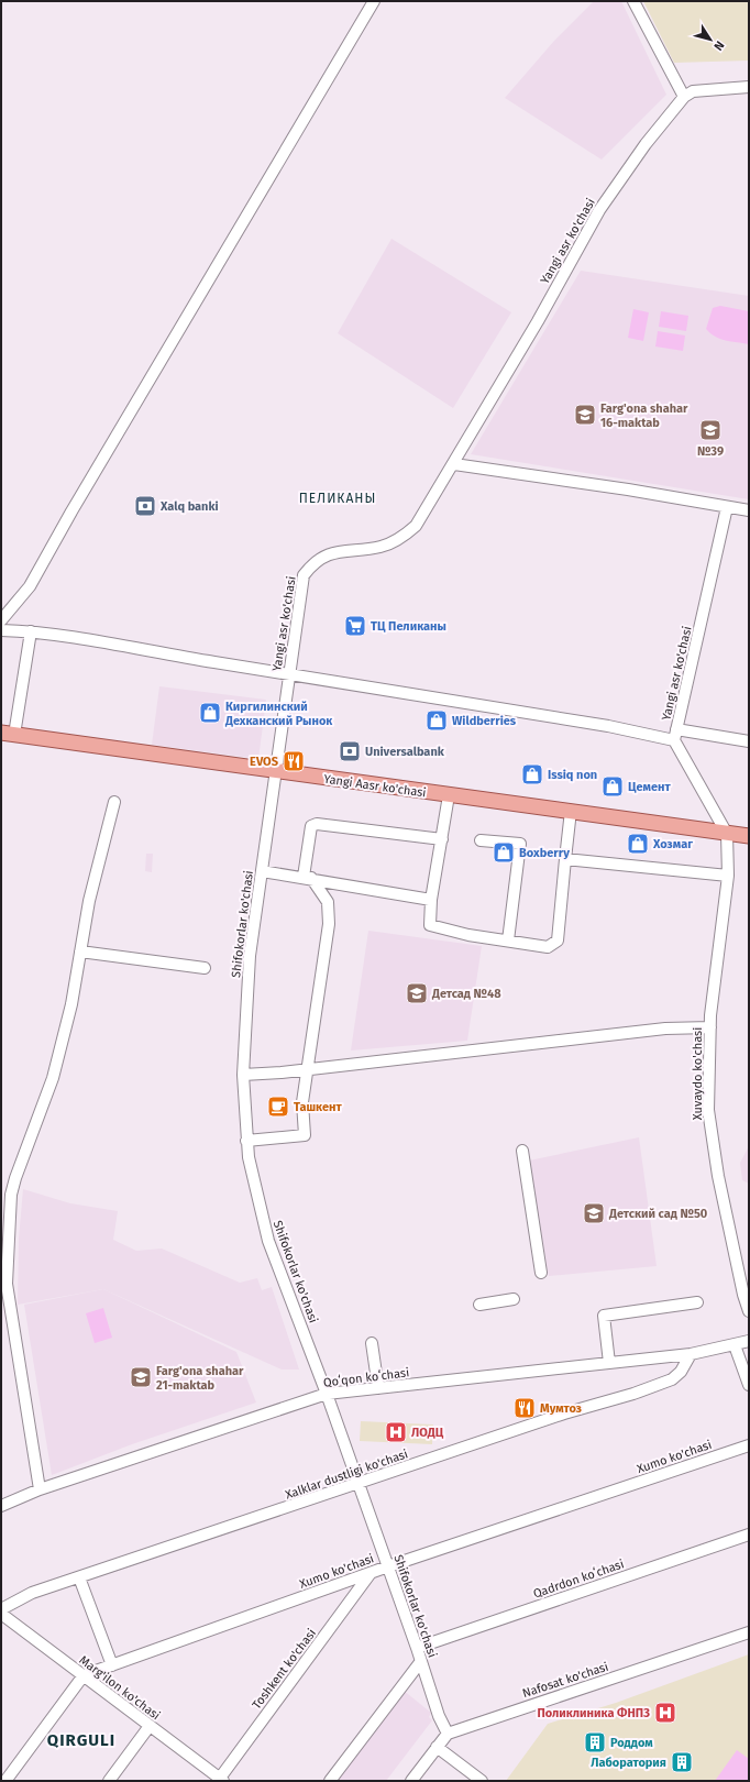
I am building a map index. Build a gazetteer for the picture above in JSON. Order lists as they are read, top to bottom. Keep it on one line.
{"streets":{"main road":["Yangi Aasr ko'chasi"],"street":["Yangi asr ko'chasi","Shifokorlar ko'chasi","Xuvaydo ko'chasi","Qoʻqon koʻchasi","Xumo ko'chasi","Xalklar dustligi ko'chasi","Qadrdon koʻchasi","Toshkent ko'chasi","Nafosat ko'chasi","Marg'ilon ko'chasi"]},"crossings":[["Yangi asr ko'chasi","Yangi Aasr ko'chasi"],["Yangi asr ko'chasi","Shifokorlar ko'chasi"],["Yangi Aasr ko'chasi","Shifokorlar ko'chasi"],["Yangi Aasr ko'chasi","Xuvaydo ko'chasi"],["Shifokorlar ko'chasi","Qoʻqon koʻchasi"],["Shifokorlar ko'chasi","Xumo ko'chasi"],["Shifokorlar ko'chasi","Xalklar dustligi ko'chasi"],["Shifokorlar ko'chasi","Qadrdon koʻchasi"],["Shifokorlar ko'chasi","Nafosat ko'chasi"],["Qoʻqon koʻchasi","Xalklar dustligi ko'chasi"],["Xumo ko'chasi","Toshkent ko'chasi"],["Xumo ko'chasi","Marg'ilon ko'chasi"],["Toshkent ko'chasi","Marg'ilon ko'chasi"]],"districts":["ПЕЛИКАНЫ","QIRGULI"],"places":{"school or university":["Farg'ona shahar 16-maktab","№39","Детсад №48","Детский сад №50","Farg'ona shahar 21-maktab"],"bank":["Xalq banki","Universalbank"],"supermarket":["ТЦ Пеликаны"],"shop":["Киргилинский Дехканский Рынок","Wildberries","Issiq non","Цемент","Хозмаг","Boxberry"],"restaurant":["EVOS","Mумтоз"],"cafe":["Ташкент"],"hospital":["ЛОДЦ","Поликлиника ФНПЗ"],"building":["Роддом","Лаборатория"]},"north":"bottom right"}
